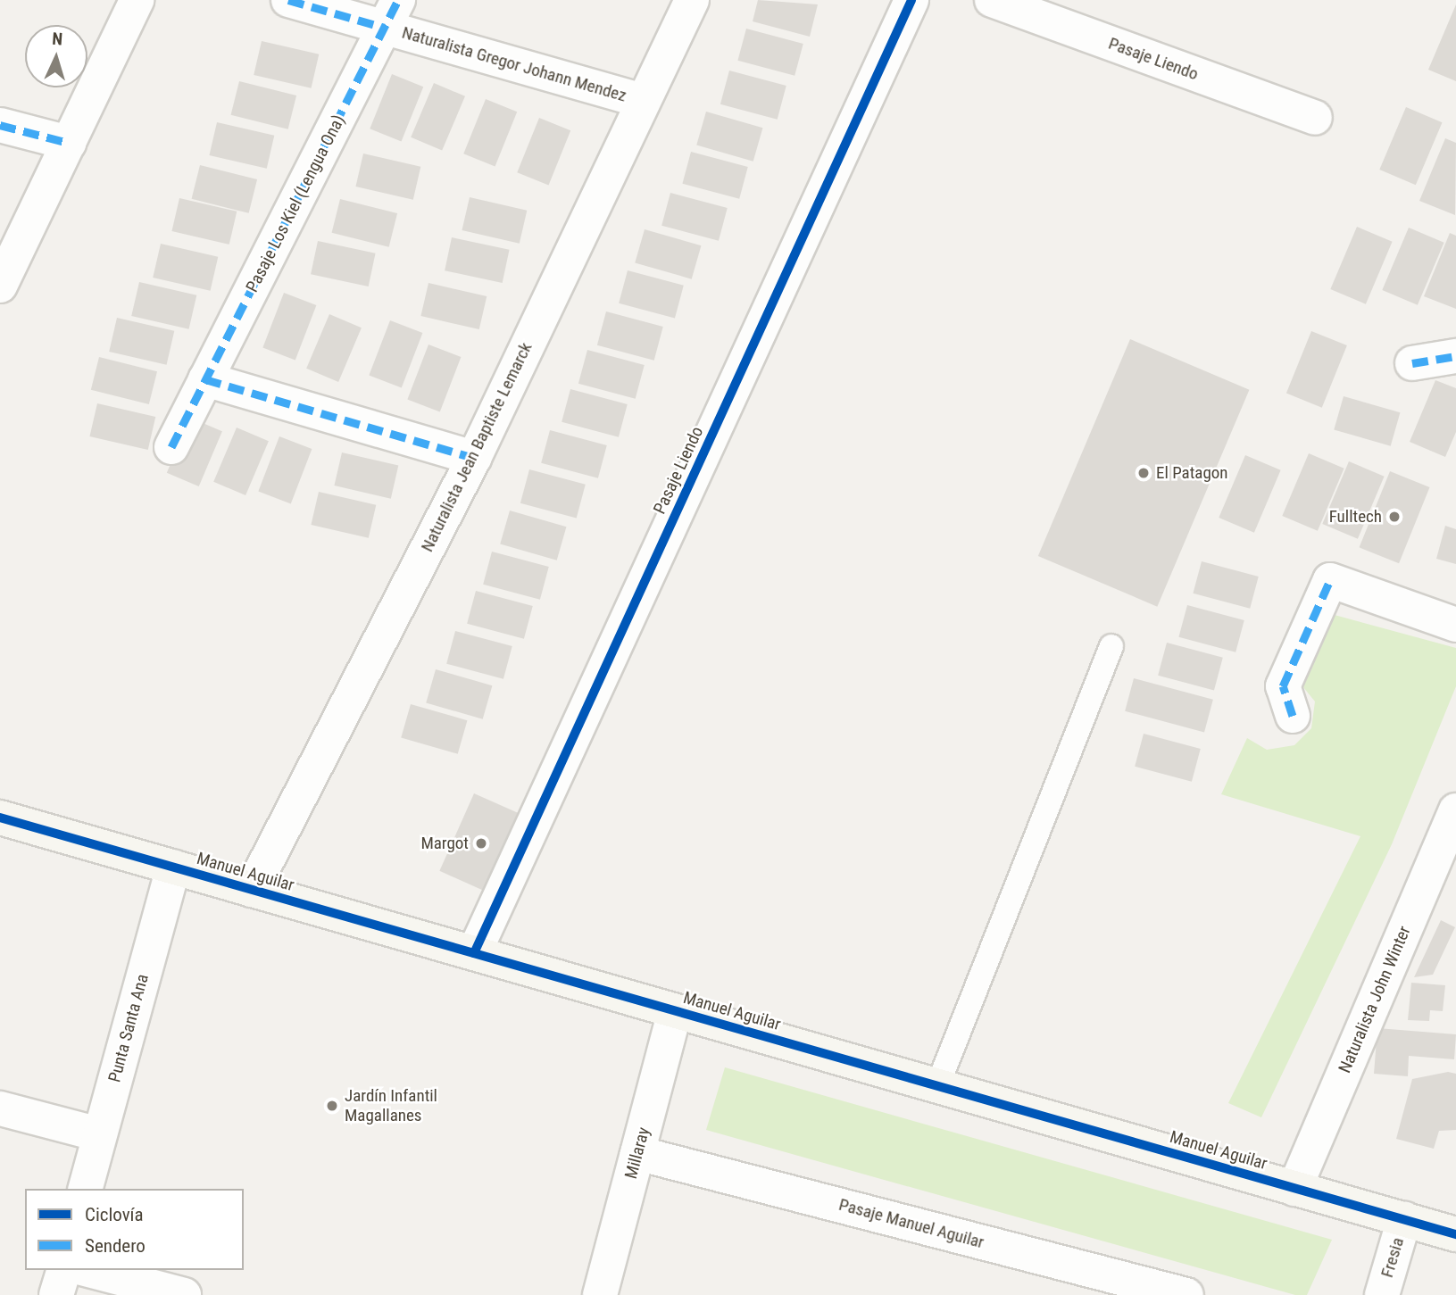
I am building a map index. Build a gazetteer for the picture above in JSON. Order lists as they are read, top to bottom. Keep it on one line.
{"streets":{"street":["Pasaje Liendo","Naturalista Gregor Johann Mendez","Pasaje Los Kiel (Lengua Ona)","Naturalista Jean Baptiste Lemarck","Manuel Aguilar","Naturalista John Winter","Punta Santa Ana","Millaray","Pasaje Manuel Aguilar","Fresia"]},"crossings":[["Pasaje Liendo","Manuel Aguilar"],["Naturalista Gregor Johann Mendez","Pasaje Los Kiel (Lengua Ona)"],["Naturalista Gregor Johann Mendez","Naturalista Jean Baptiste Lemarck"],["Naturalista Jean Baptiste Lemarck","Manuel Aguilar"],["Manuel Aguilar","Naturalista John Winter"],["Manuel Aguilar","Punta Santa Ana"],["Manuel Aguilar","Millaray"],["Manuel Aguilar","Fresia"],["Millaray","Pasaje Manuel Aguilar"]],"places":["El Patagon","Fulltech","Margot","Jardín Infantil Magallanes"],"legend":["Ciclovía","Sendero"],"north":"top"}
